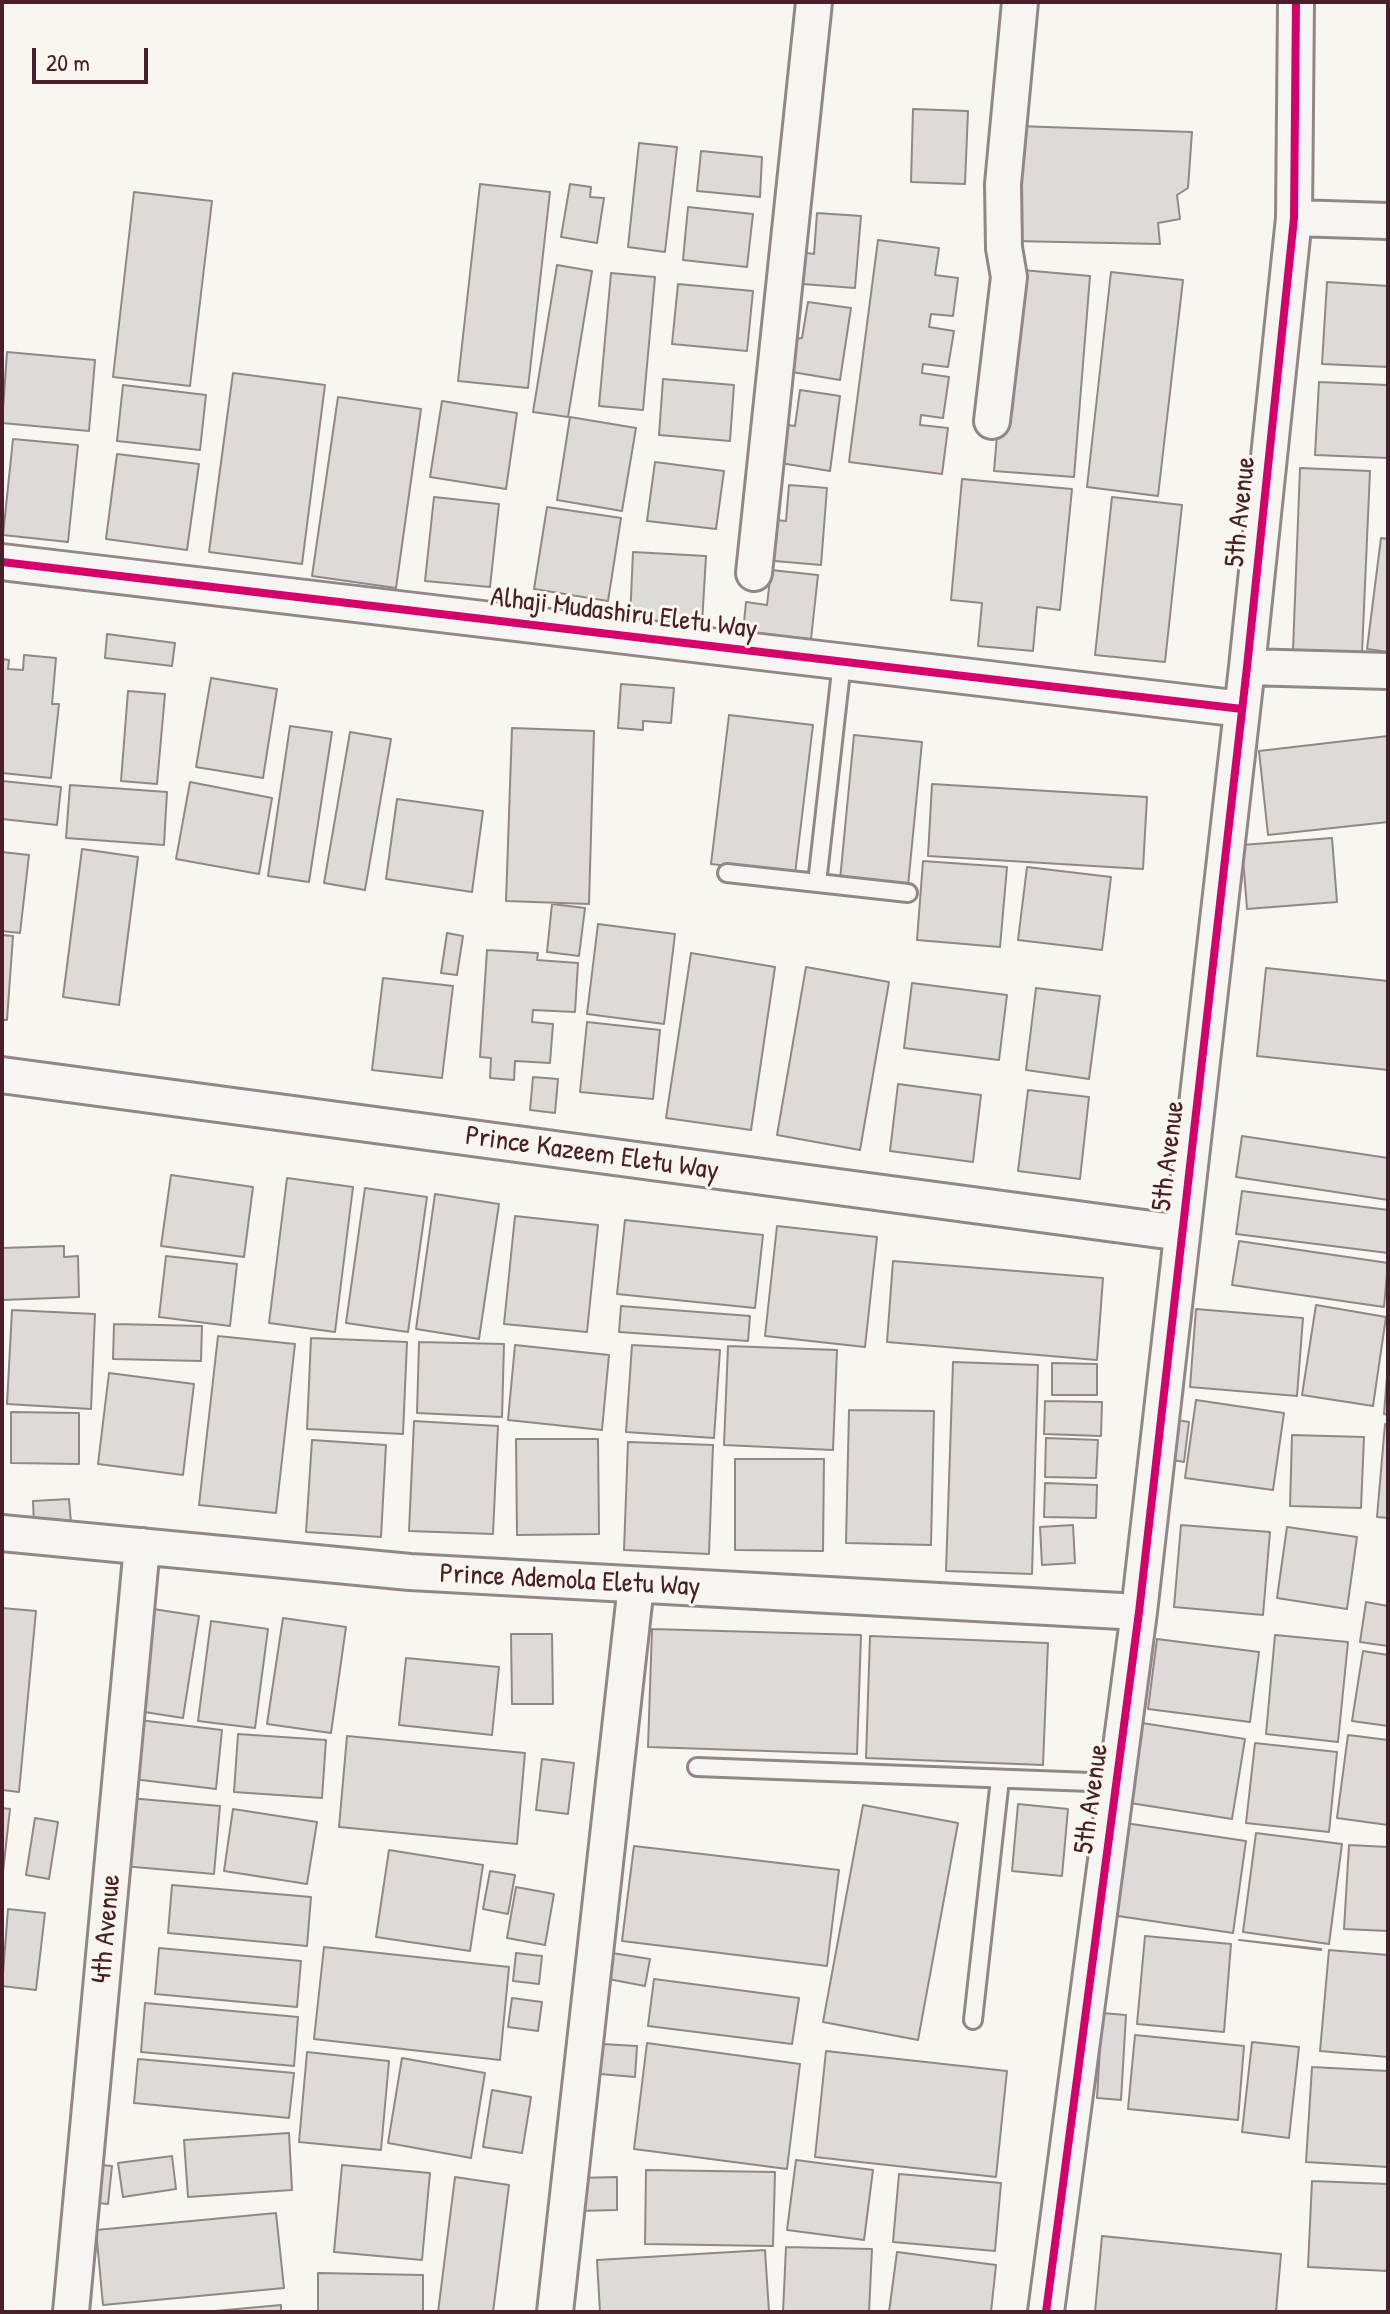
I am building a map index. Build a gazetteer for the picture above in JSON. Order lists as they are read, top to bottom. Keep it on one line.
{"streets":{"street":["5th Avenue","Alhaji Mudashiru Eletu Way","Prince Kazeem Eletu Way","Prince Ademola Eletu Way","4th Avenue"]},"crossings":[["5th Avenue","Alhaji Mudashiru Eletu Way"],["5th Avenue","Prince Kazeem Eletu Way"],["5th Avenue","Prince Ademola Eletu Way"],["Prince Ademola Eletu Way","4th Avenue"]],"scale_bar":"20 m"}
